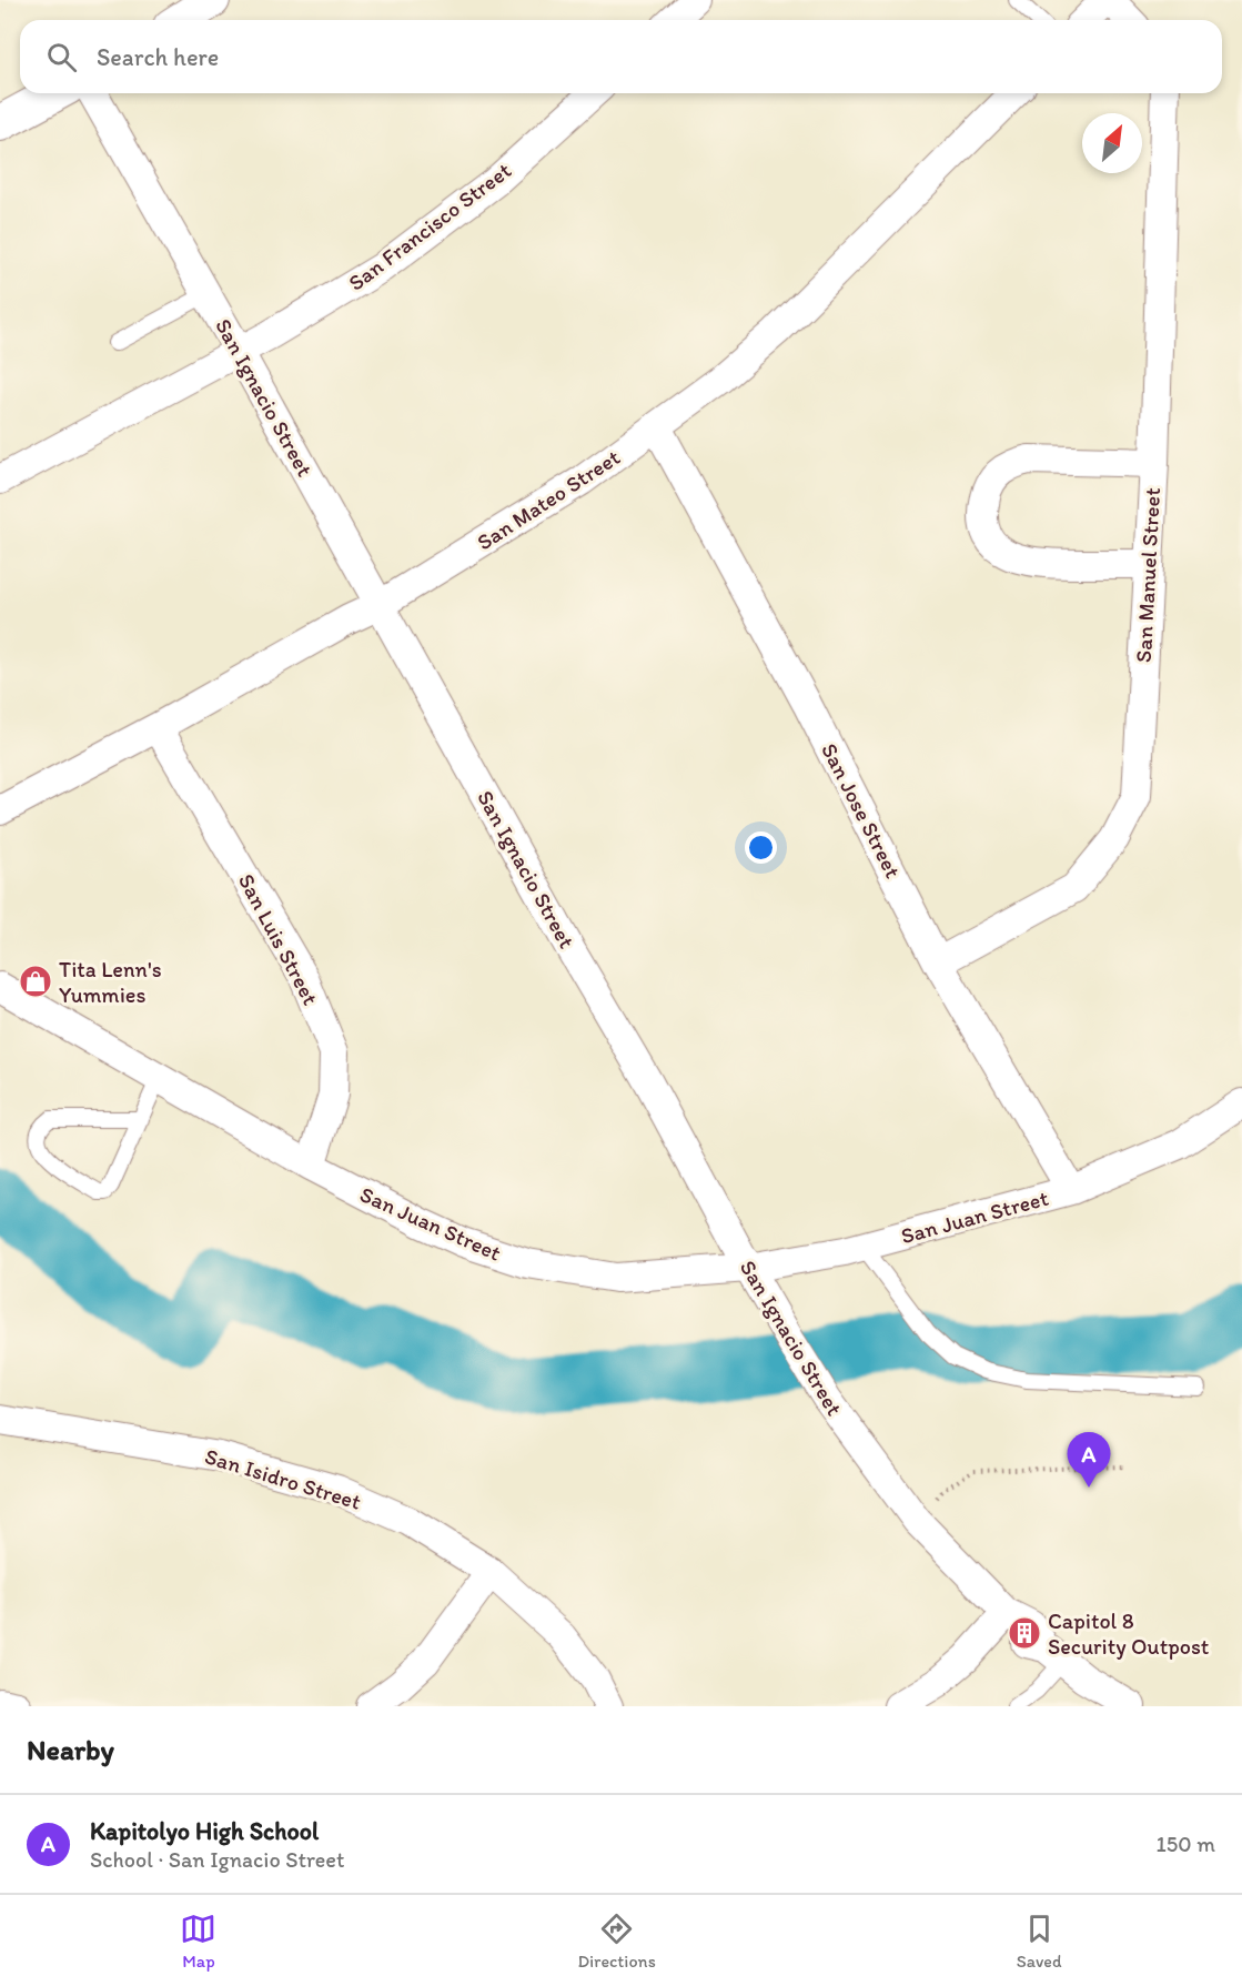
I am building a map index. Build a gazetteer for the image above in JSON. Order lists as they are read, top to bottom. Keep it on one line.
{"streets":{"street":["San Francisco Street","San Ignacio Street","San Mateo Street","San Manuel Street","San Jose Street","San Luis Street","San Juan Street","San Isidro Street"]},"crossings":[["San Francisco Street","San Ignacio Street"],["San Ignacio Street","San Mateo Street"],["San Ignacio Street","San Juan Street"],["San Mateo Street","San Jose Street"],["San Mateo Street","San Luis Street"],["San Manuel Street","San Jose Street"],["San Jose Street","San Juan Street"],["San Luis Street","San Juan Street"]],"places":{"shop":["Tita Lenn's Yummies"],"building":["Capitol 8 Security Outpost"]},"north":"top right","page":{"search":"Search here","pins":"A","heading":"Nearby","list":[{"mark":"A","name":"Kapitolyo High School","note":"School · San Ignacio Street","value":"150 m"}],"nav":["Map","Directions","Saved"]}}
